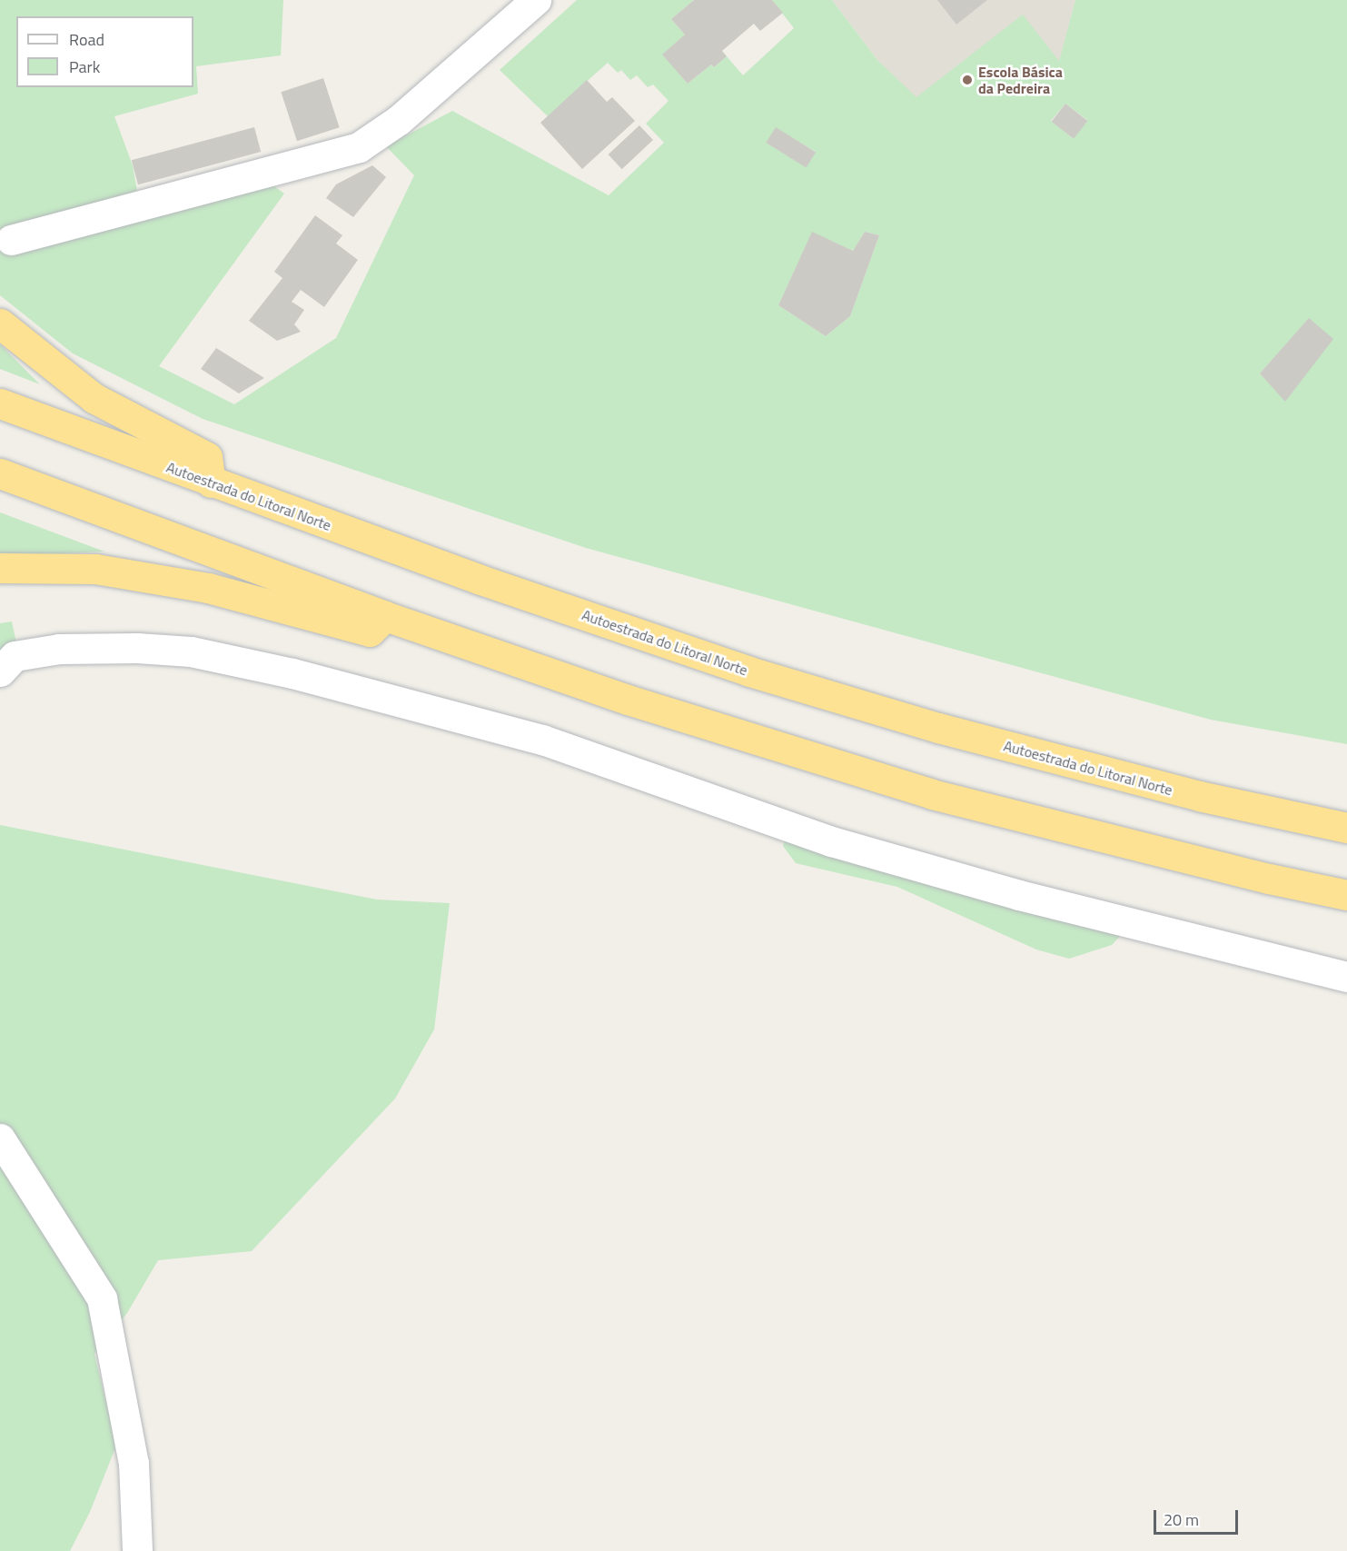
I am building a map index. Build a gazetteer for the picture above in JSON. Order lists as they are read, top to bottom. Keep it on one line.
{"streets":{"highway":["Autoestrada do Litoral Norte"]},"places":["Escola Básica da Pedreira"],"legend":["Road","Park"],"scale_bar":"20 m"}
